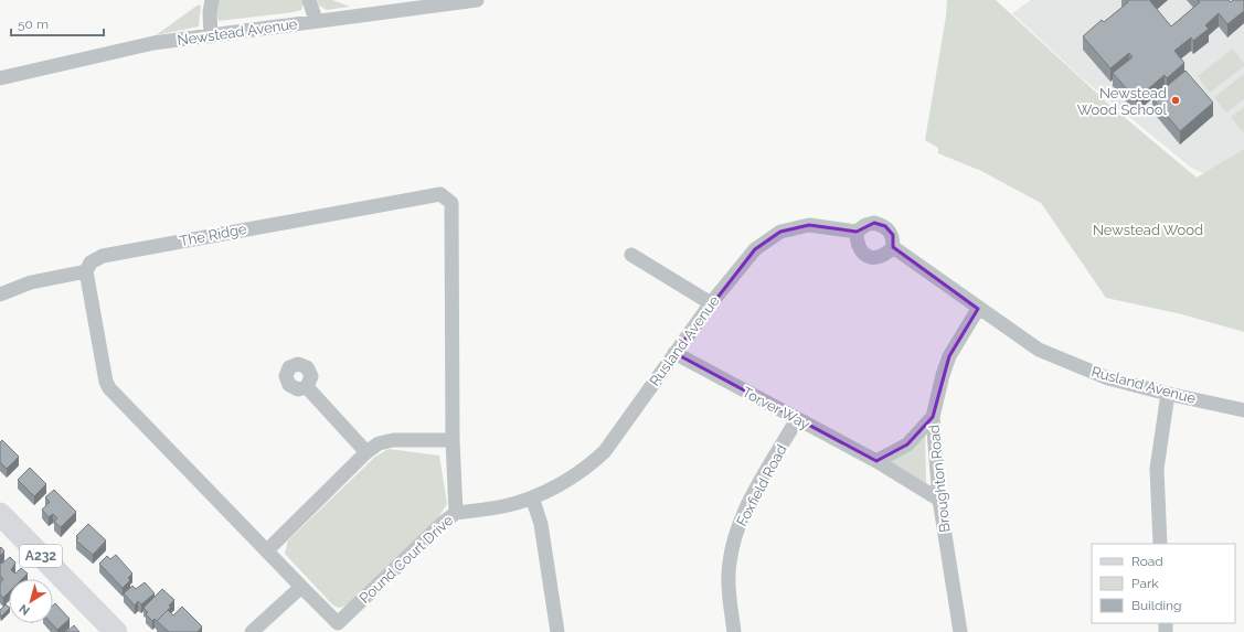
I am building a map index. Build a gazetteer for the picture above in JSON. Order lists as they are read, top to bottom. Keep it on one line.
{"streets":{"main road":["A232"],"street":["Newstead Avenue","The Ridge","Rusland Avenue","Torver Way","Broughton Road","Foxfield Road","Pound Court Drive"]},"crossings":[["The Ridge","Pound Court Drive"],["Rusland Avenue","Torver Way"],["Rusland Avenue","Broughton Road"],["Rusland Avenue","Pound Court Drive"],["Torver Way","Broughton Road"],["Torver Way","Foxfield Road"]],"parks":["Newstead Wood"],"places":["Newstead Wood School"],"legend":["Road","Park","Building"],"scale_bar":"50 m","north":"bottom left"}
